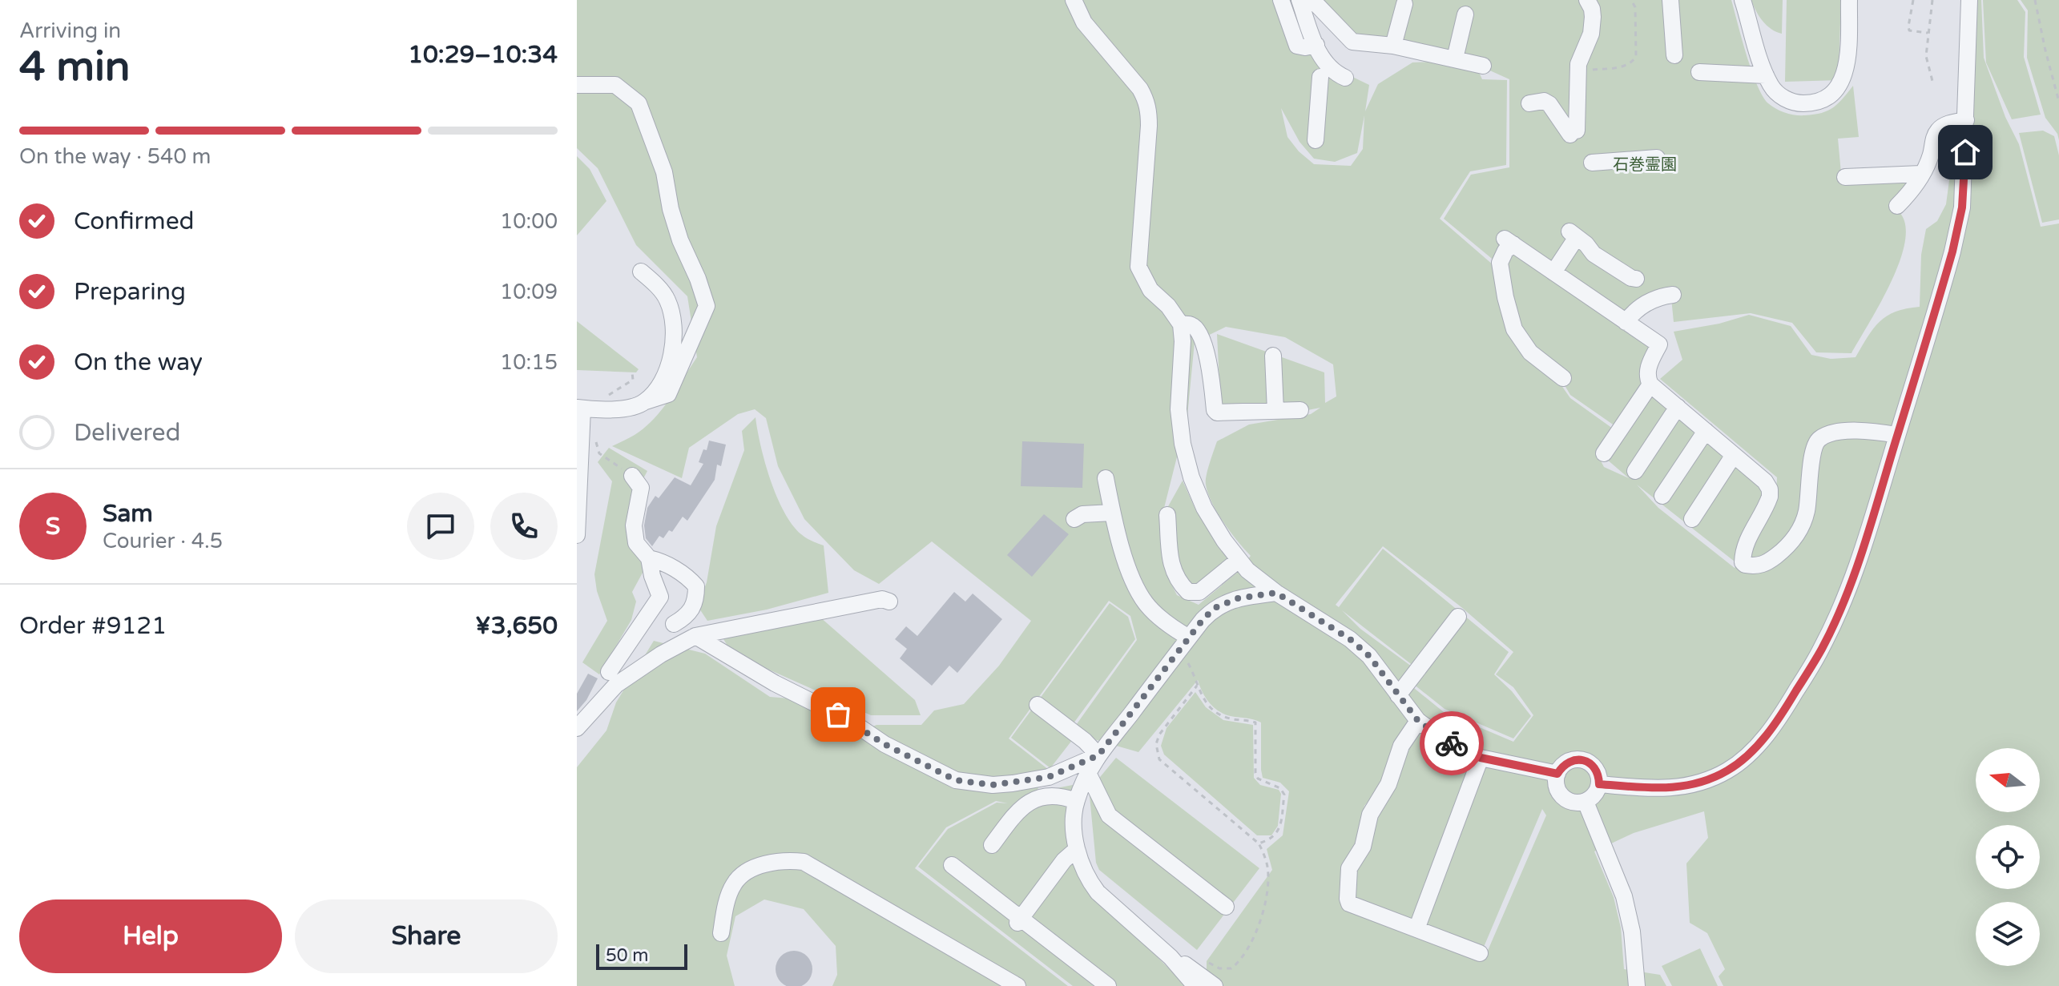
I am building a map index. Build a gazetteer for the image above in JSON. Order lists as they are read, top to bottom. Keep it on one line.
{"parks":["石巻霊園"],"scale_bar":"50 m","north":"left","page":{"heading":["4 min","Arriving in","10:29–10:34"],"panel":["Sam","Courier · 4.5","Order #9121","¥3,650"],"bar":"On the way · 540 m","list":[["Confirmed","10:00"],["Preparing","10:09"],["On the way","10:15"],"Delivered"],"round":"S","buttons":["Help","Share"],"scale":"50 m"}}
